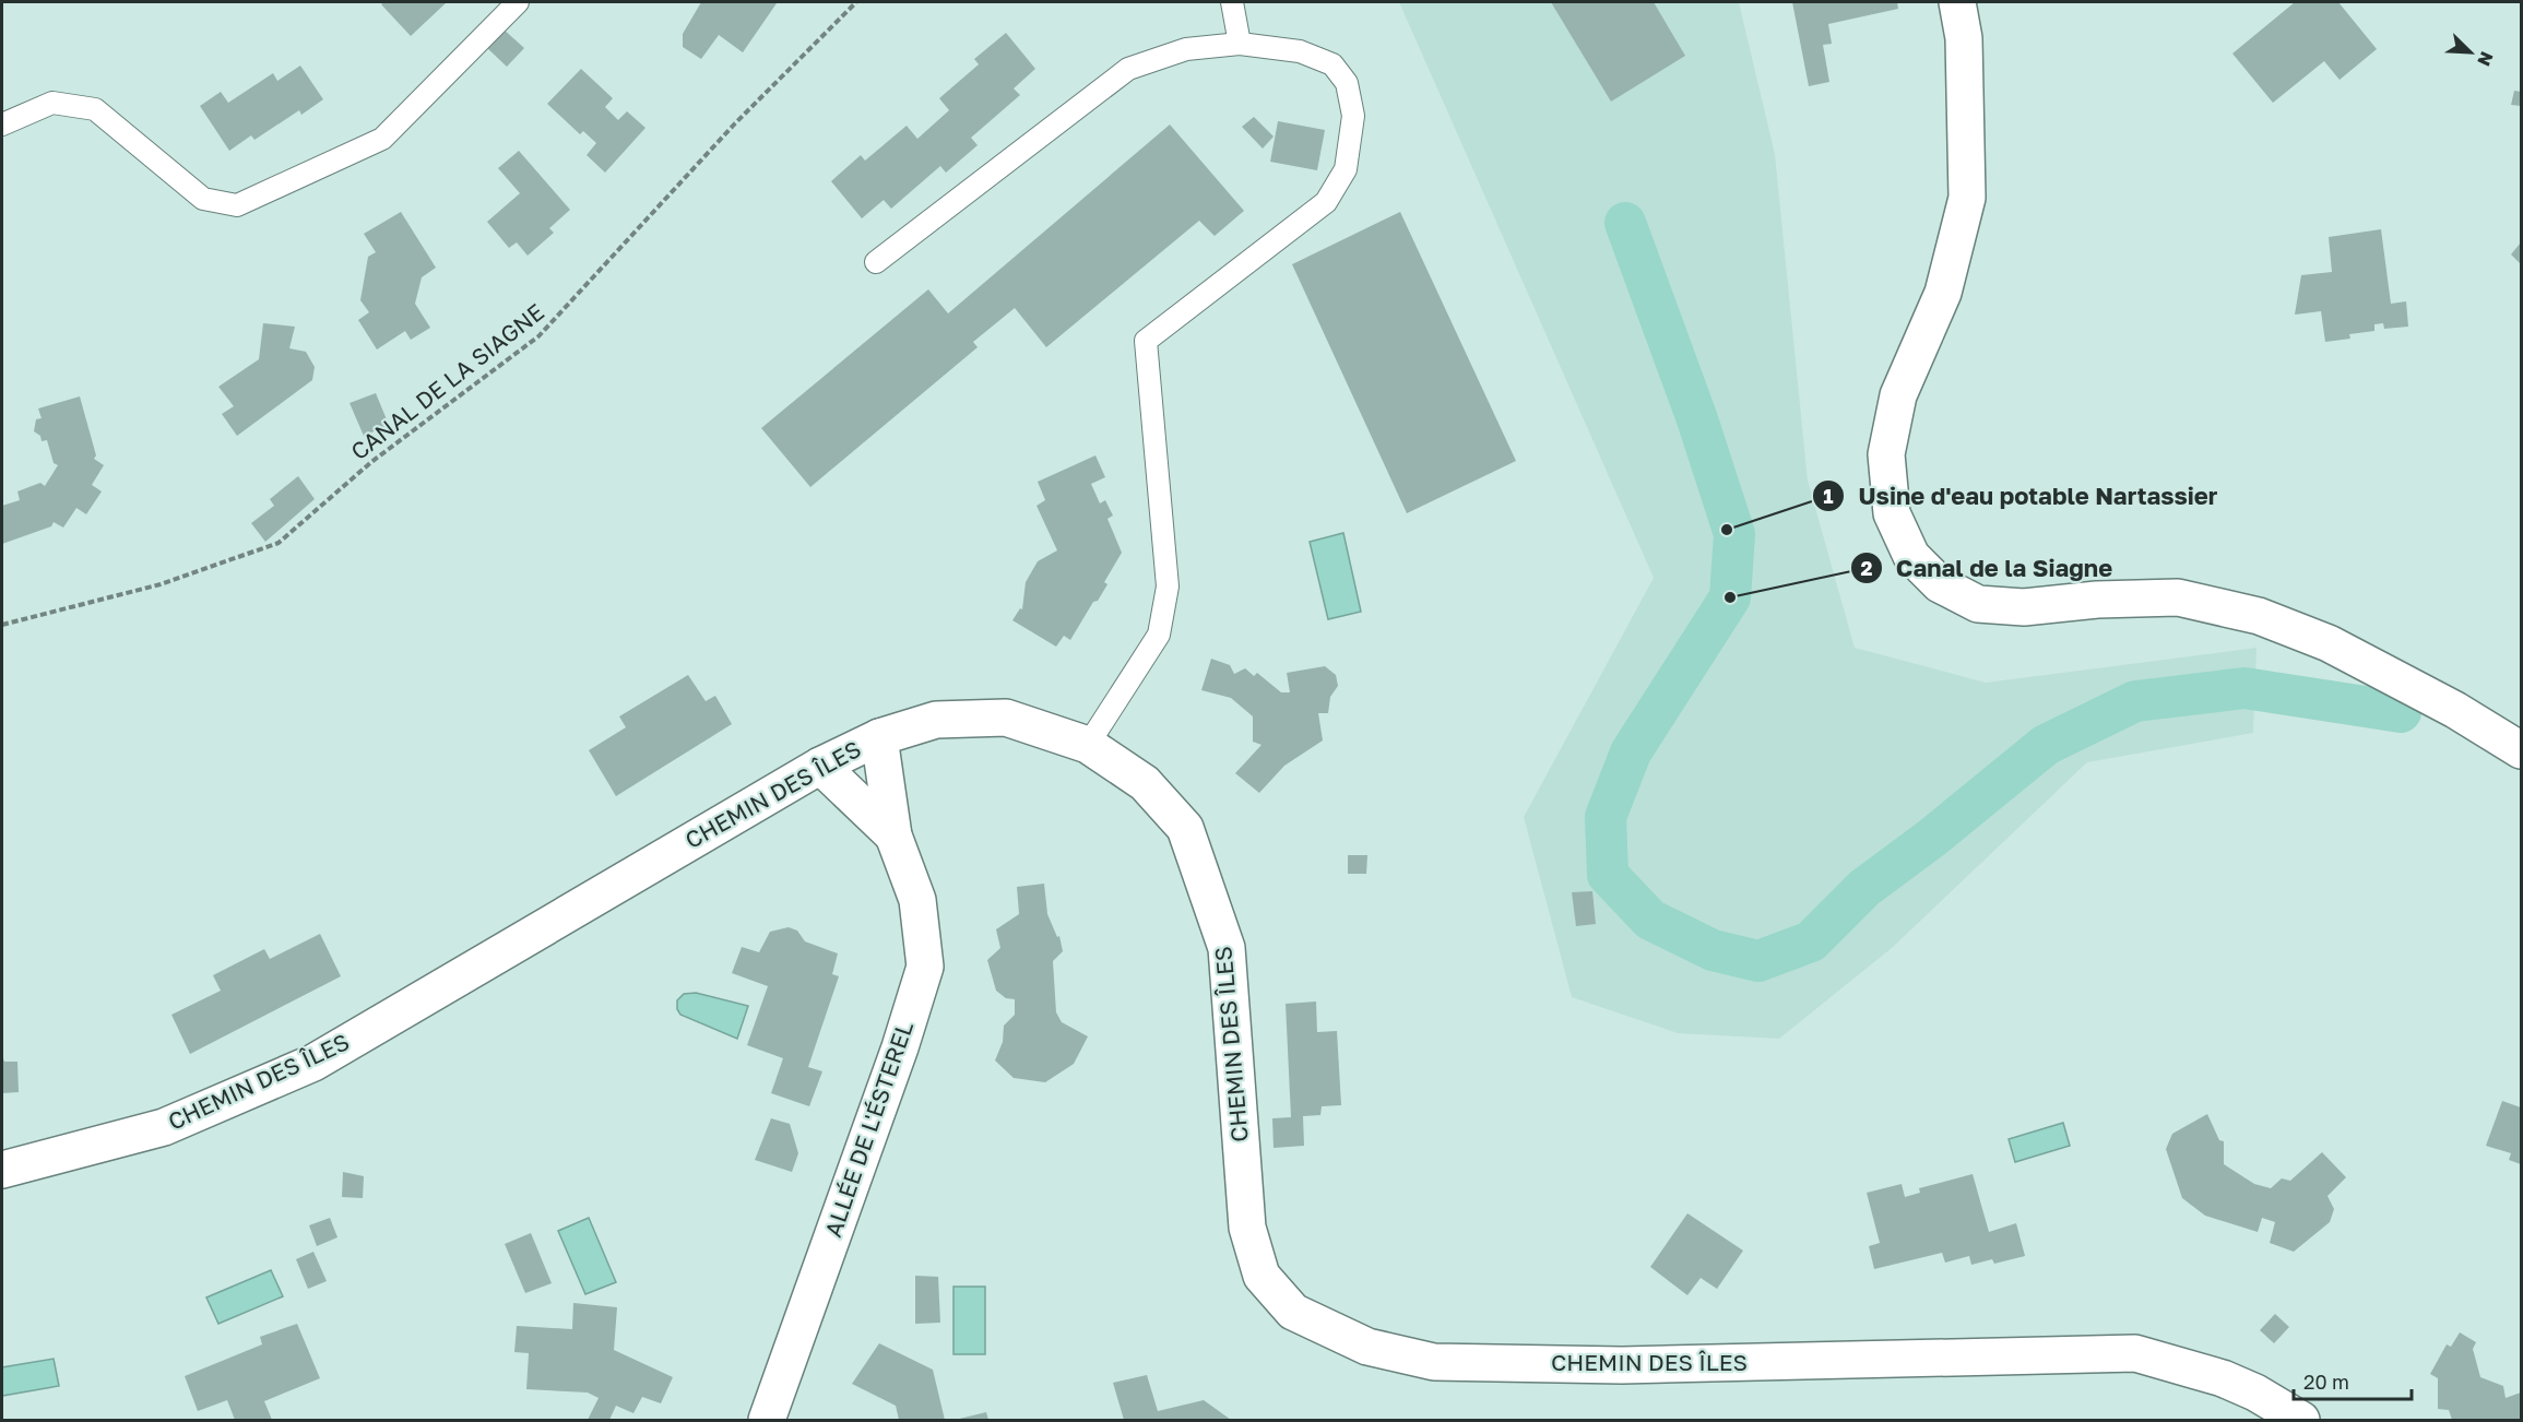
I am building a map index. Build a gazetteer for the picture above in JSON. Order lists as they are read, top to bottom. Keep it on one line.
{"streets":{"street":["CHEMIN DES ÎLES","ALLÉE DE L'ÉSTEREL"],"path":["CANAL DE LA SIAGNE"]},"crossings":[["CHEMIN DES ÎLES","ALLÉE DE L'ÉSTEREL"]],"places":["Usine d'eau potable Nartassier","Canal de la Siagne"],"scale_bar":"20 m","north":"bottom right"}
